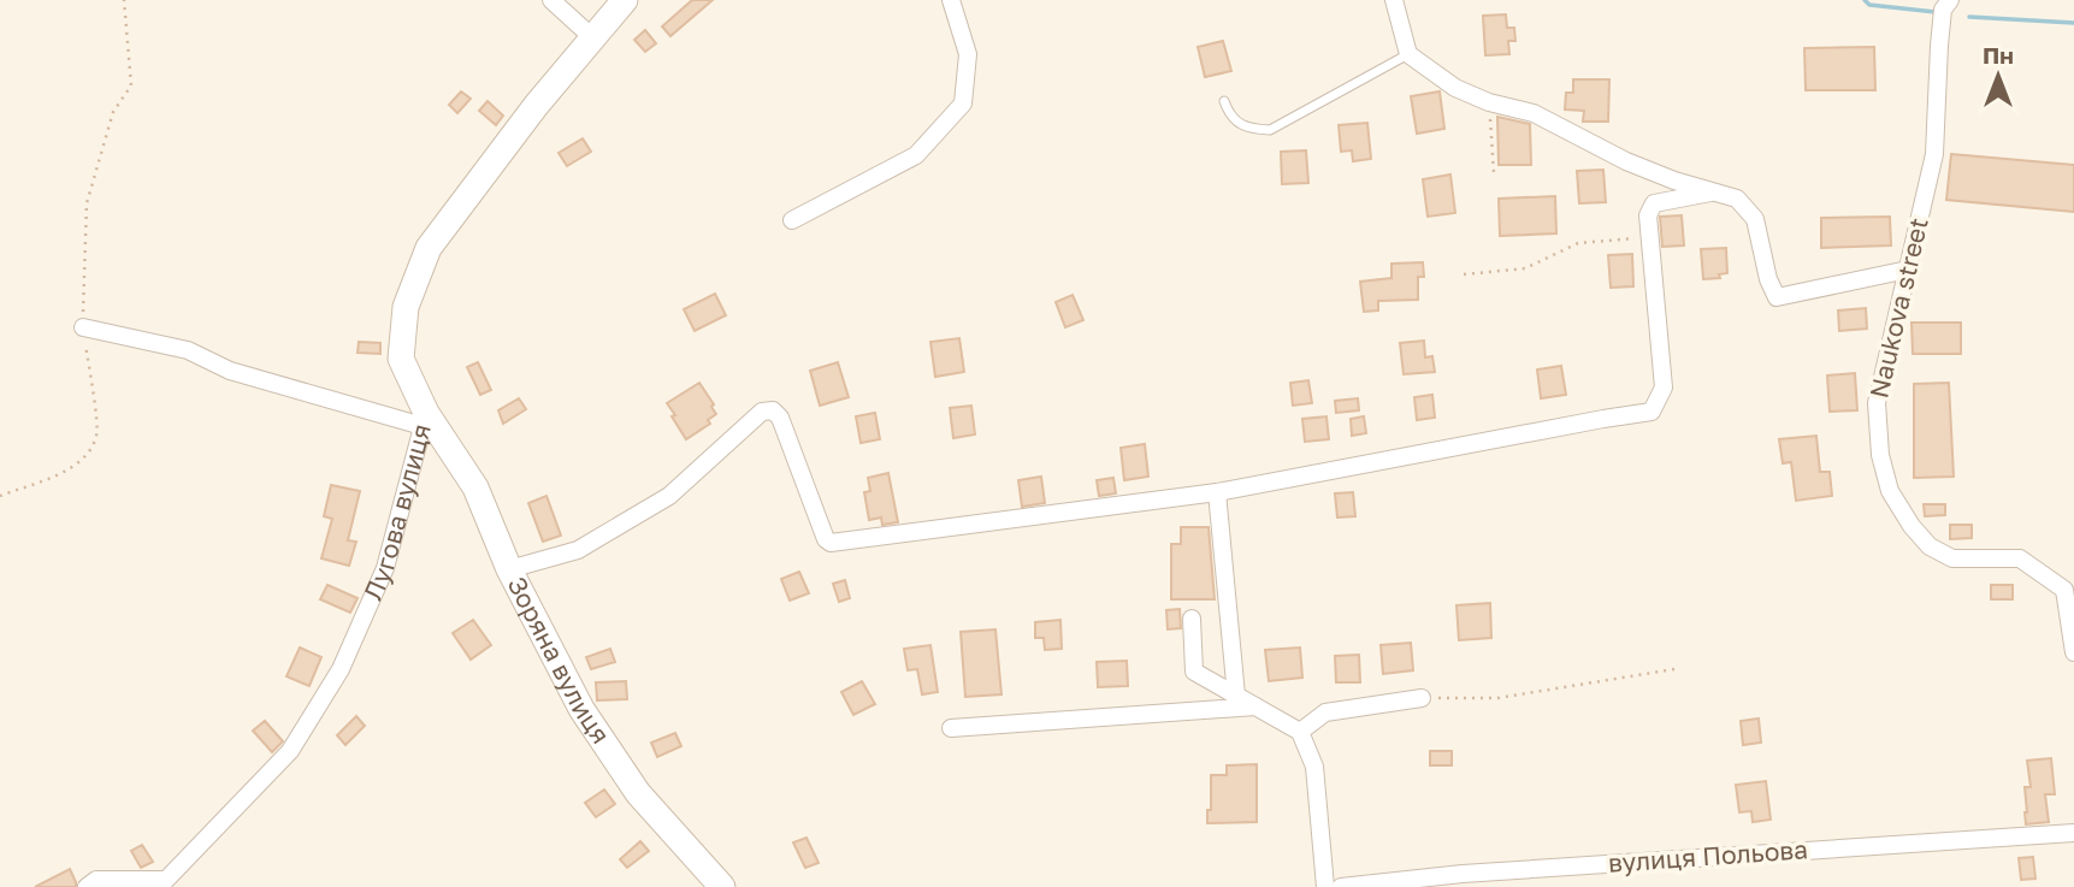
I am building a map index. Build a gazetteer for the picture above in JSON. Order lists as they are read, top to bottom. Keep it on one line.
{"streets":{"street":["Naukova street","Лугова вулиця","Зоряна вулиця","вулиця Польова"]},"crossings":[["Лугова вулиця","Зоряна вулиця"]],"north":"top"}
